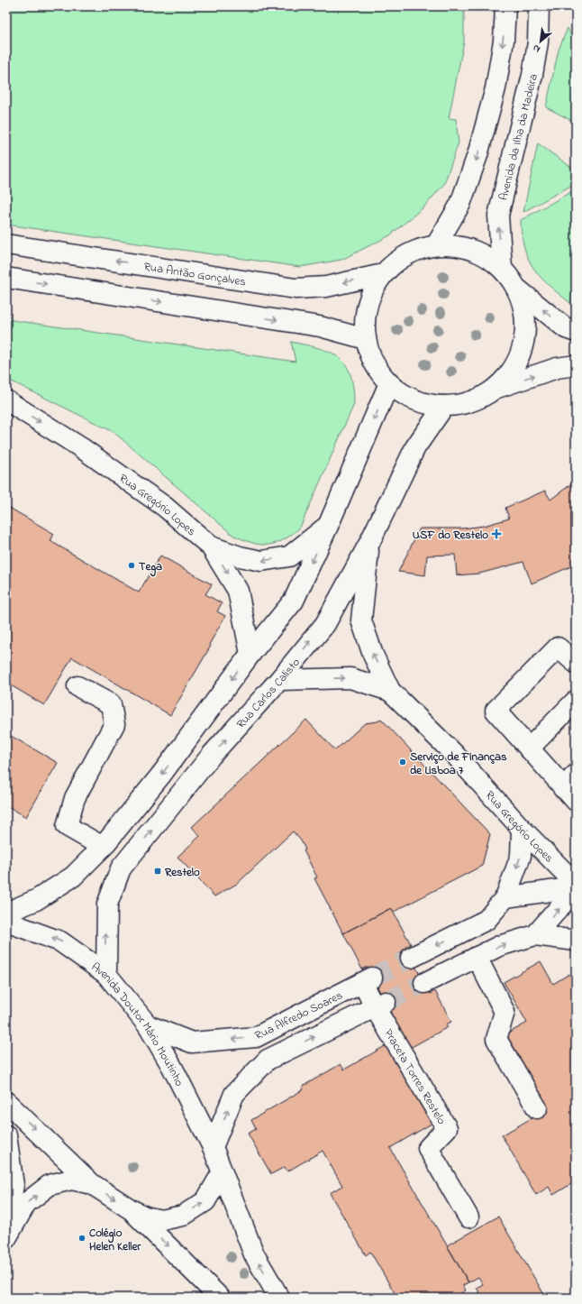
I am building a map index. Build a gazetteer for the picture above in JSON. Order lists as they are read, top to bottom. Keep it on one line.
{"streets":{"street":["Avenida da Ilha da Madeira","Rua Antão Gonçalves","Rua Gregório Lopes","Rua Carlos Calisto","Rua Alfredo Soares","Avenida Doutor Mário Moutinho","Praceta Torres Restelo"]},"crossings":[["Rua Carlos Calisto","Avenida Doutor Mário Moutinho"],["Rua Alfredo Soares","Avenida Doutor Mário Moutinho"],["Rua Alfredo Soares","Praceta Torres Restelo"]],"one_way":["Rua Gregório Lopes","Rua Alfredo Soares"],"places":{"health":["USF do Restelo"],"other":["Tega","Serviço de Finanças de Lisboa 7","Colégio Helen Keller"],"transit":["Restelo"]},"north":"bottom left"}
